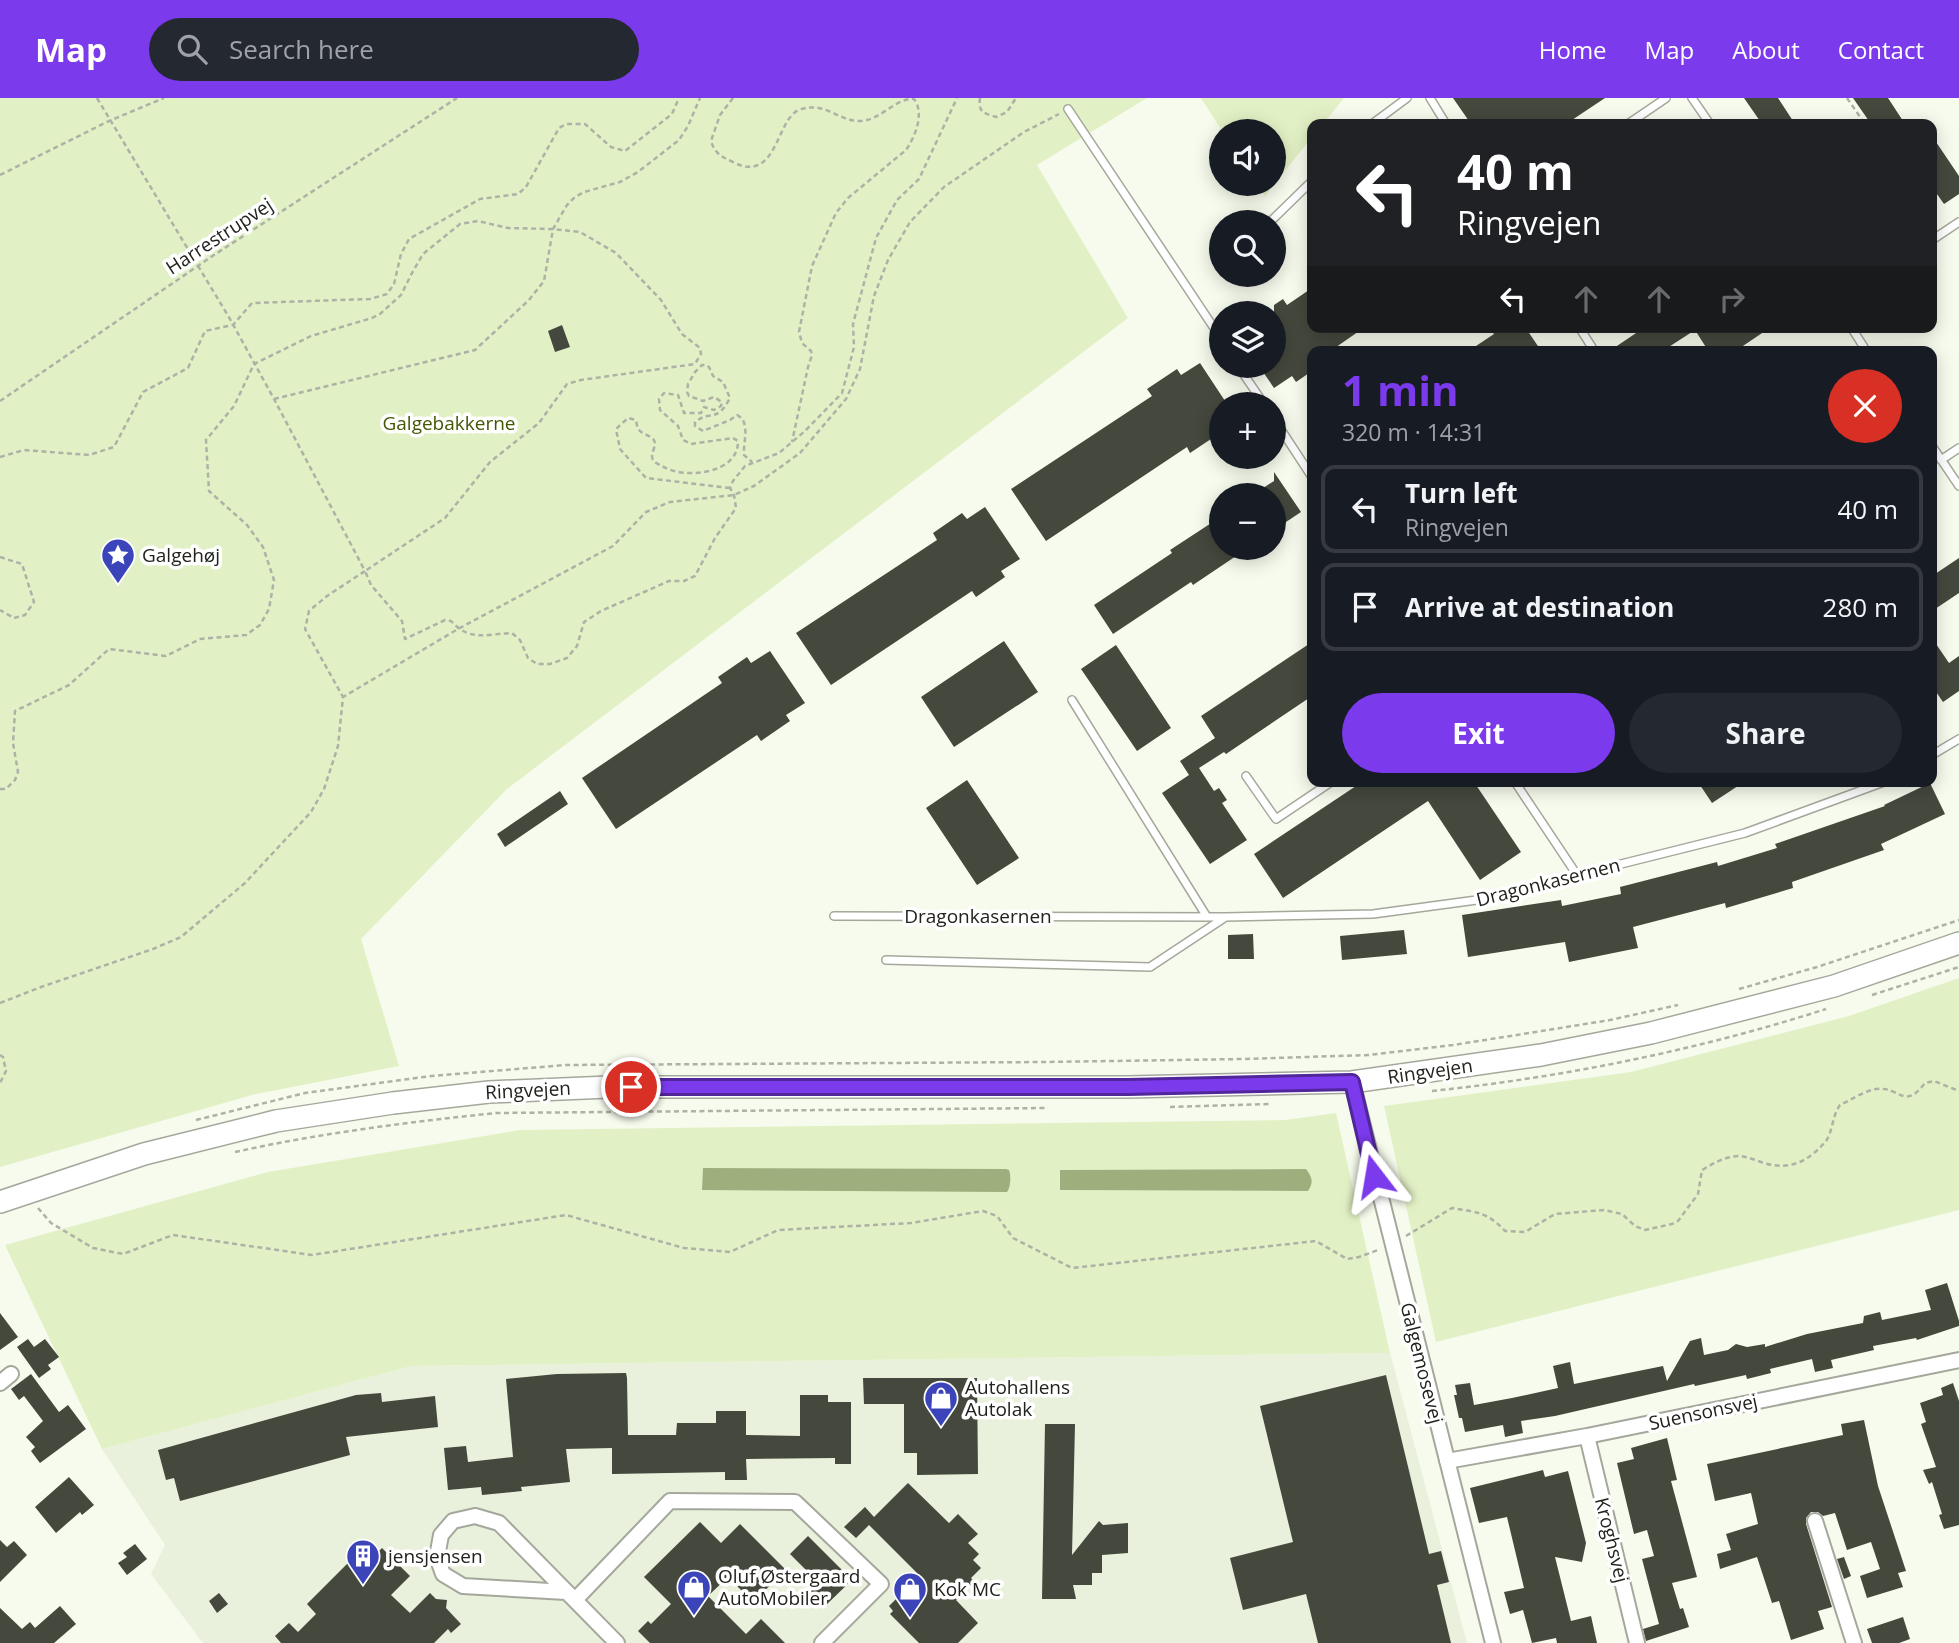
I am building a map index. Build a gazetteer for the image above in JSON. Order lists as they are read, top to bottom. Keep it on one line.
{"streets":{"main road":["Ringvejen"],"street":["Galgemosevej","Suensonsvej","Kroghsvej"],"lane":["Dragonkasernen"],"path":["Harrestrupvej"]},"crossings":[["Ringvejen","Galgemosevej"],["Galgemosevej","Suensonsvej"],["Suensonsvej","Kroghsvej"]],"parks":["Galgebakkerne"],"places":{"place":["Galgehøj"],"shop":["Autohallens Autolak","Oluf Østergaard AutoMobiler","Kok MC"],"building":["jensjensen"]},"page":{"header":"Map","search":"Search here","nav":["Home","Map","About","Contact"],"map_buttons":["+","−"],"turn":["40 m","Ringvejen"],"heading":["1 min","320 m · 14:31"],"list":[{"name":"Turn left","note":"Ringvejen","value":"40 m"},{"name":"Arrive at destination","value":"280 m"}],"buttons":["Exit","Share"]}}
